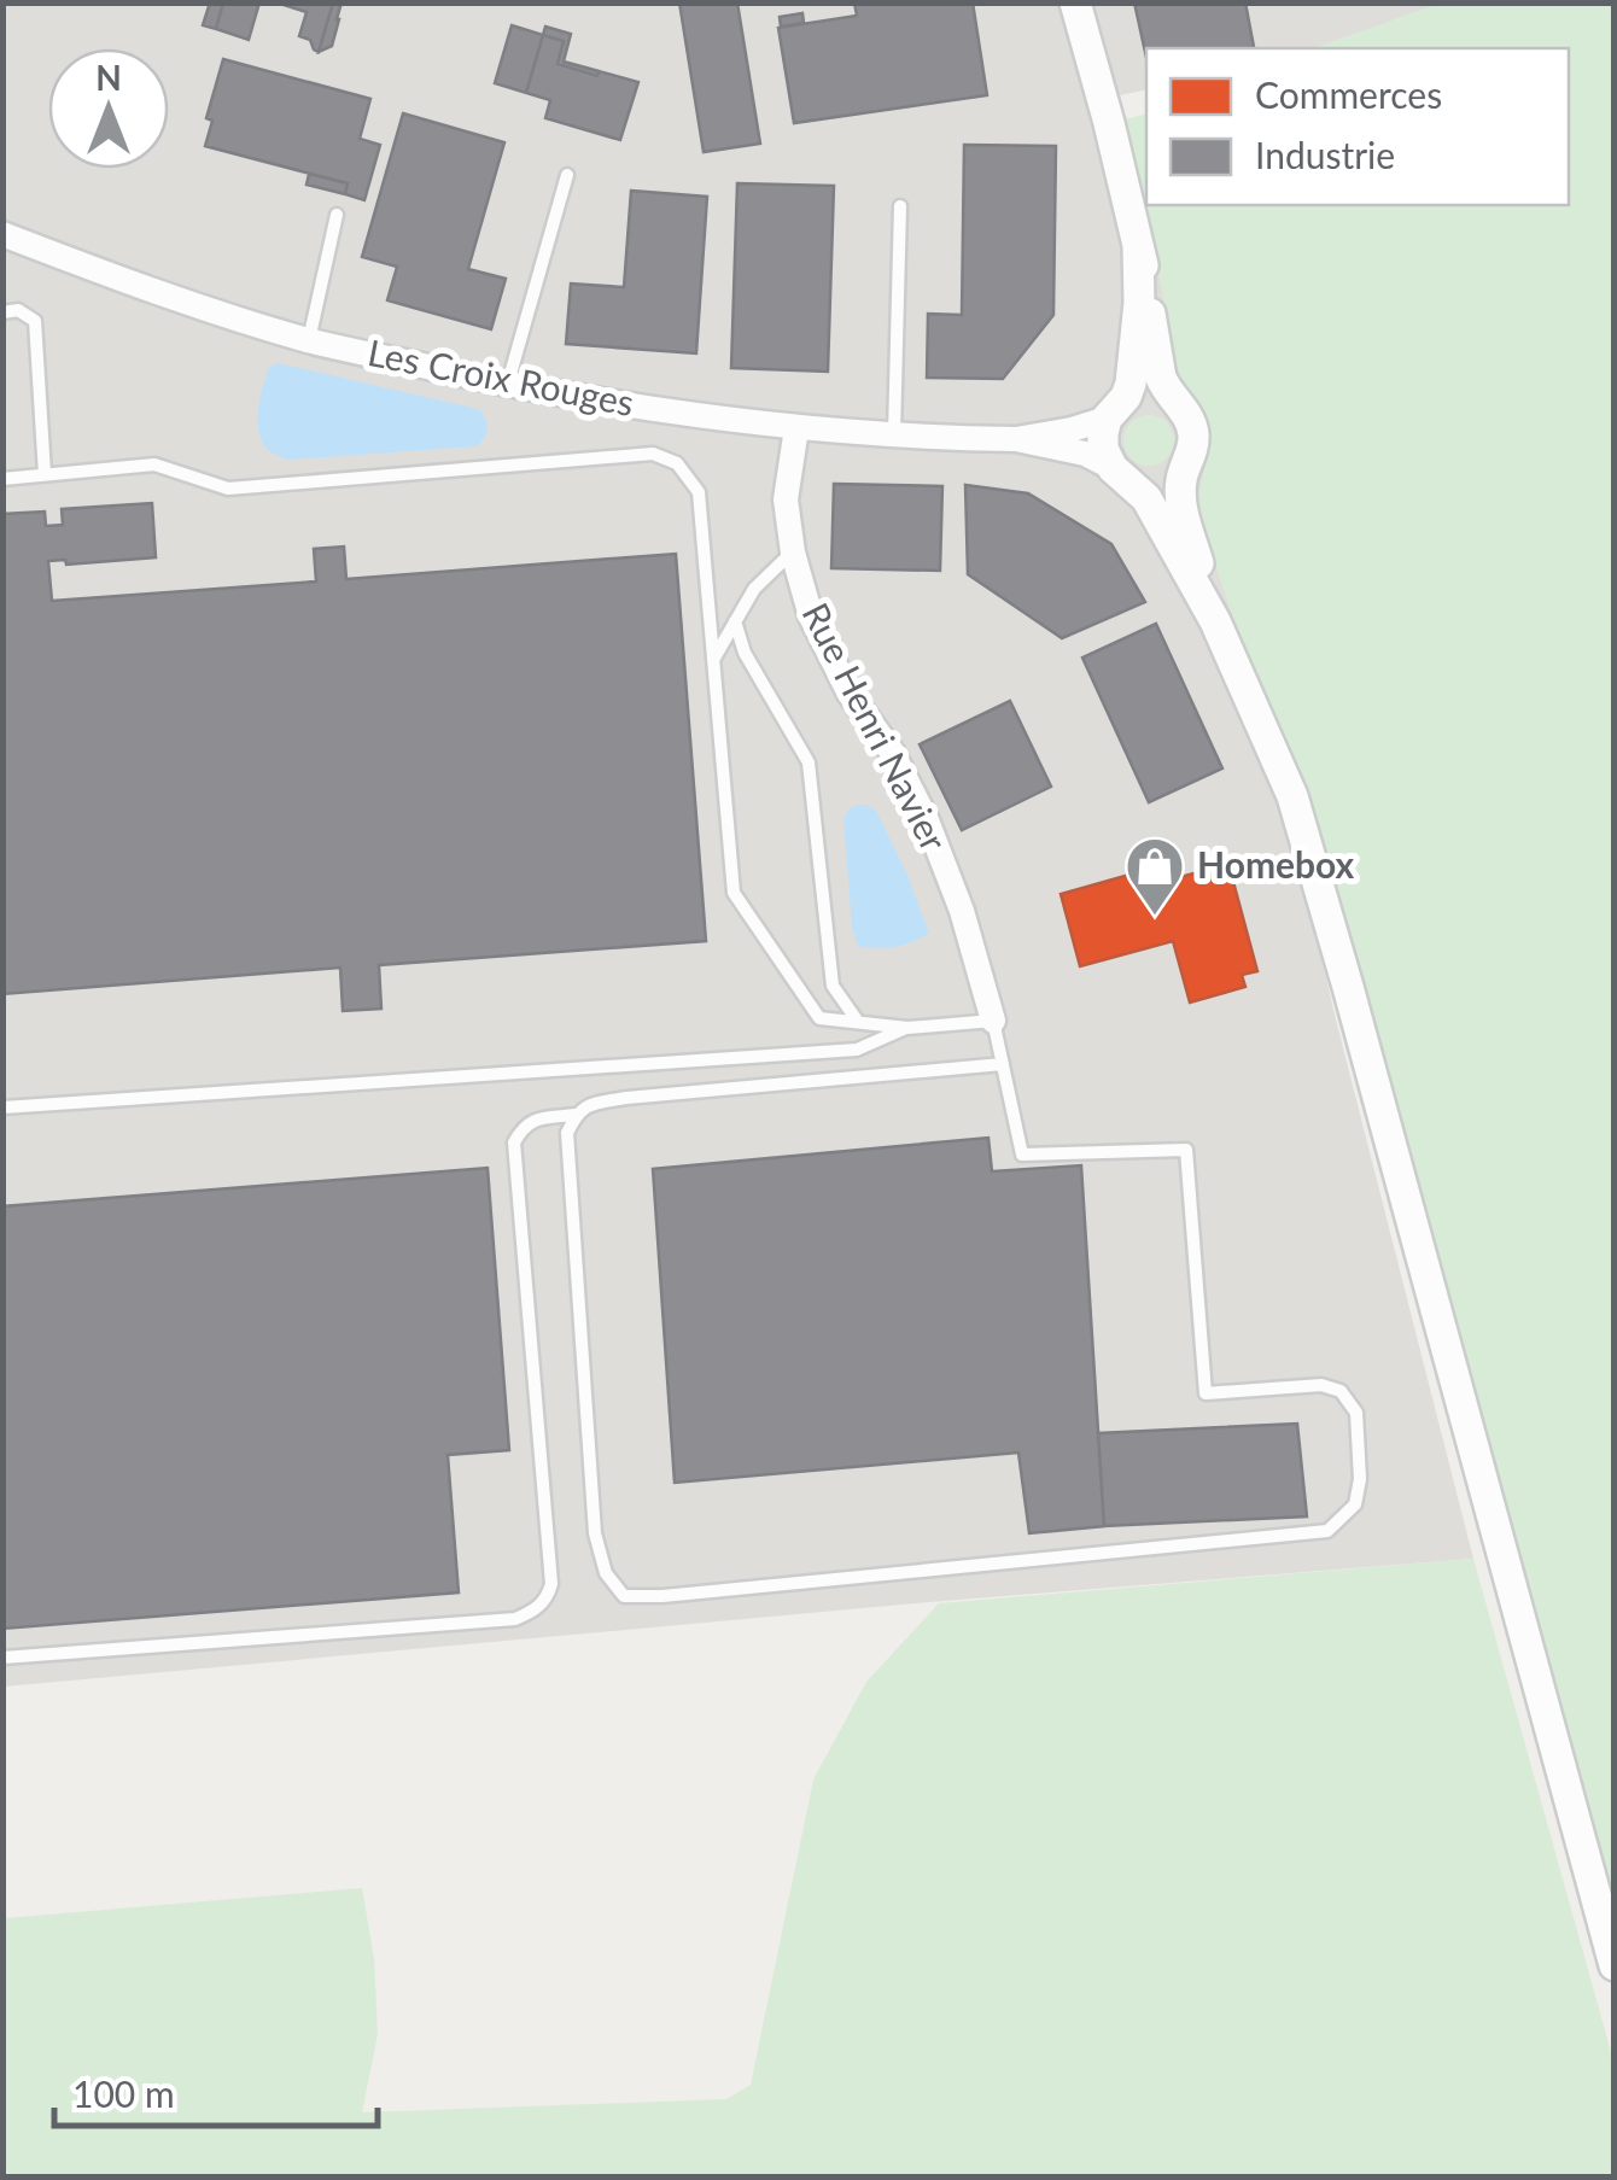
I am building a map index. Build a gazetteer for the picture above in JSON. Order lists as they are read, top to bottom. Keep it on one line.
{"streets":{"street":["Les Croix Rouges","Rue Henri Navier"]},"crossings":[["Les Croix Rouges","Rue Henri Navier"]],"places":{"shop":["Homebox"]},"legend":["Commerces","Industrie"],"scale_bar":"100 m","north":"top"}
